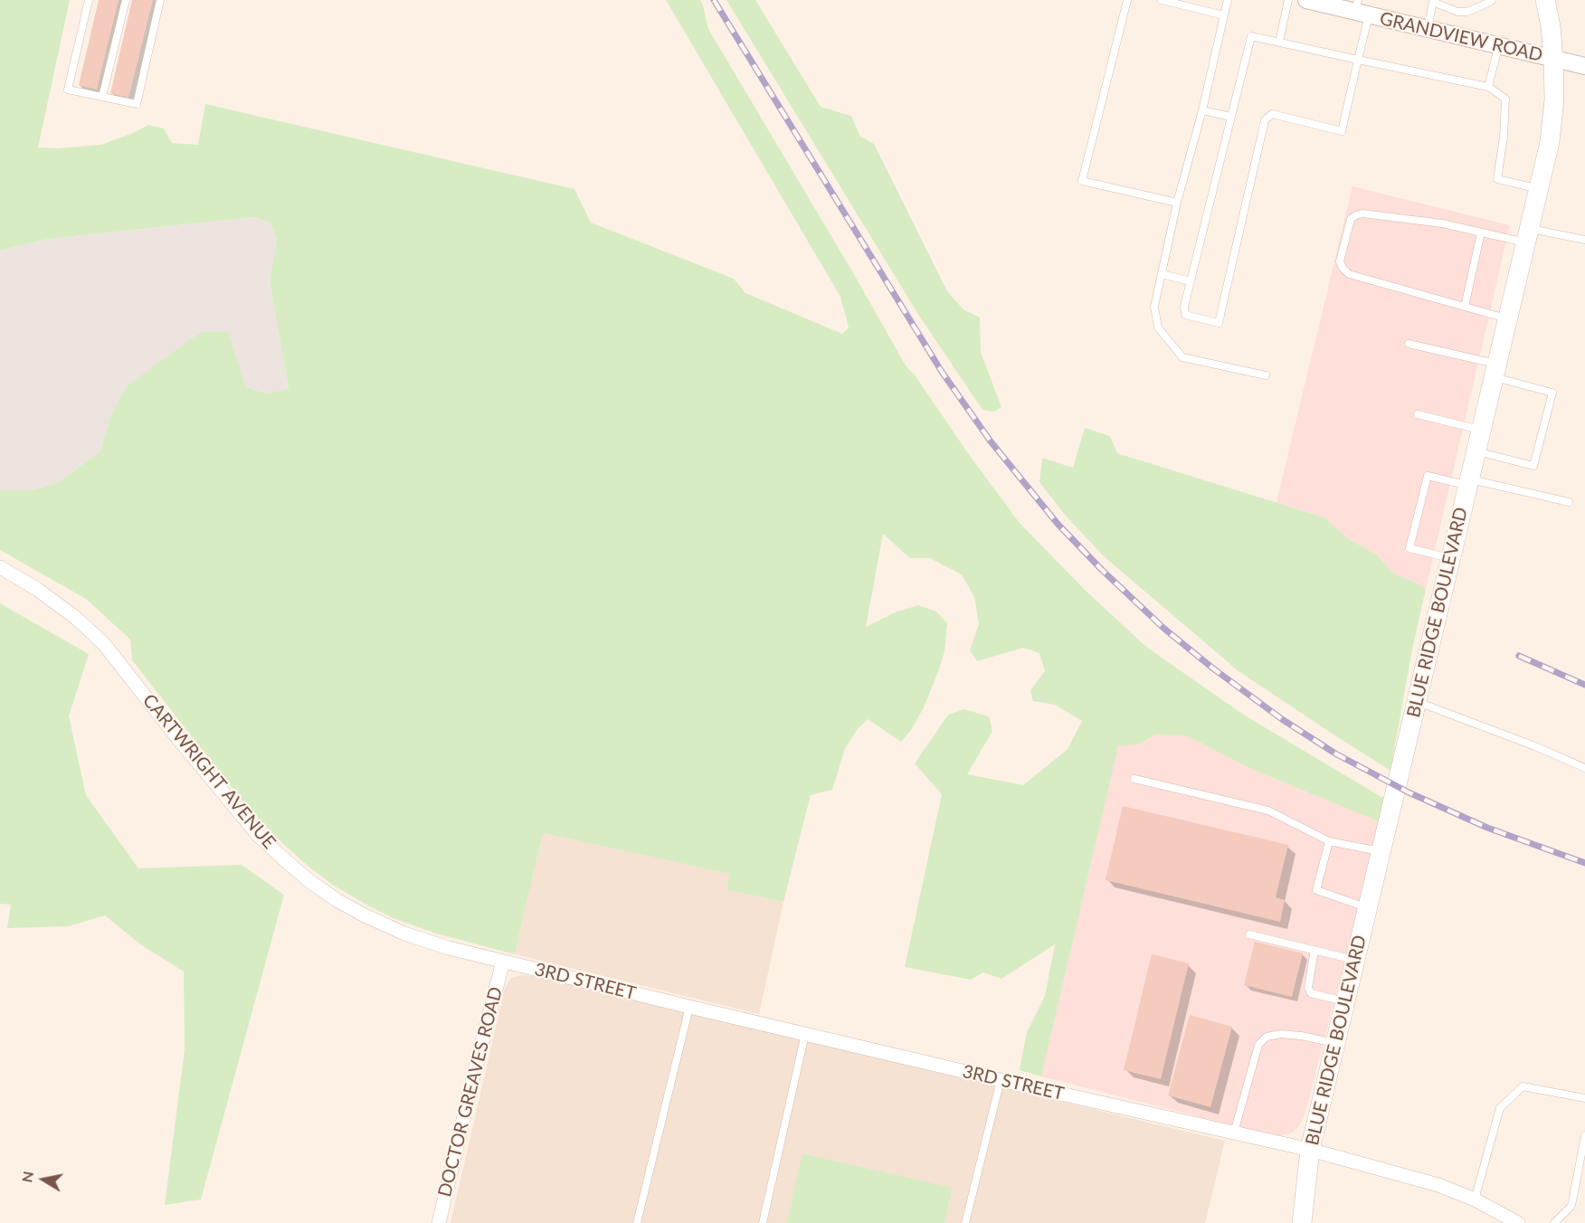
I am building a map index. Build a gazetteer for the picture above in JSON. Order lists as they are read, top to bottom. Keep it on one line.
{"streets":{"main road":["BLUE RIDGE BOULEVARD"],"street":["GRANDVIEW ROAD","CARTWRIGHT AVENUE","3RD STREET","DOCTOR GREAVES ROAD"]},"crossings":[["GRANDVIEW ROAD","BLUE RIDGE BOULEVARD"],["BLUE RIDGE BOULEVARD","3RD STREET"],["CARTWRIGHT AVENUE","3RD STREET"],["CARTWRIGHT AVENUE","DOCTOR GREAVES ROAD"],["3RD STREET","DOCTOR GREAVES ROAD"]],"north":"left"}
